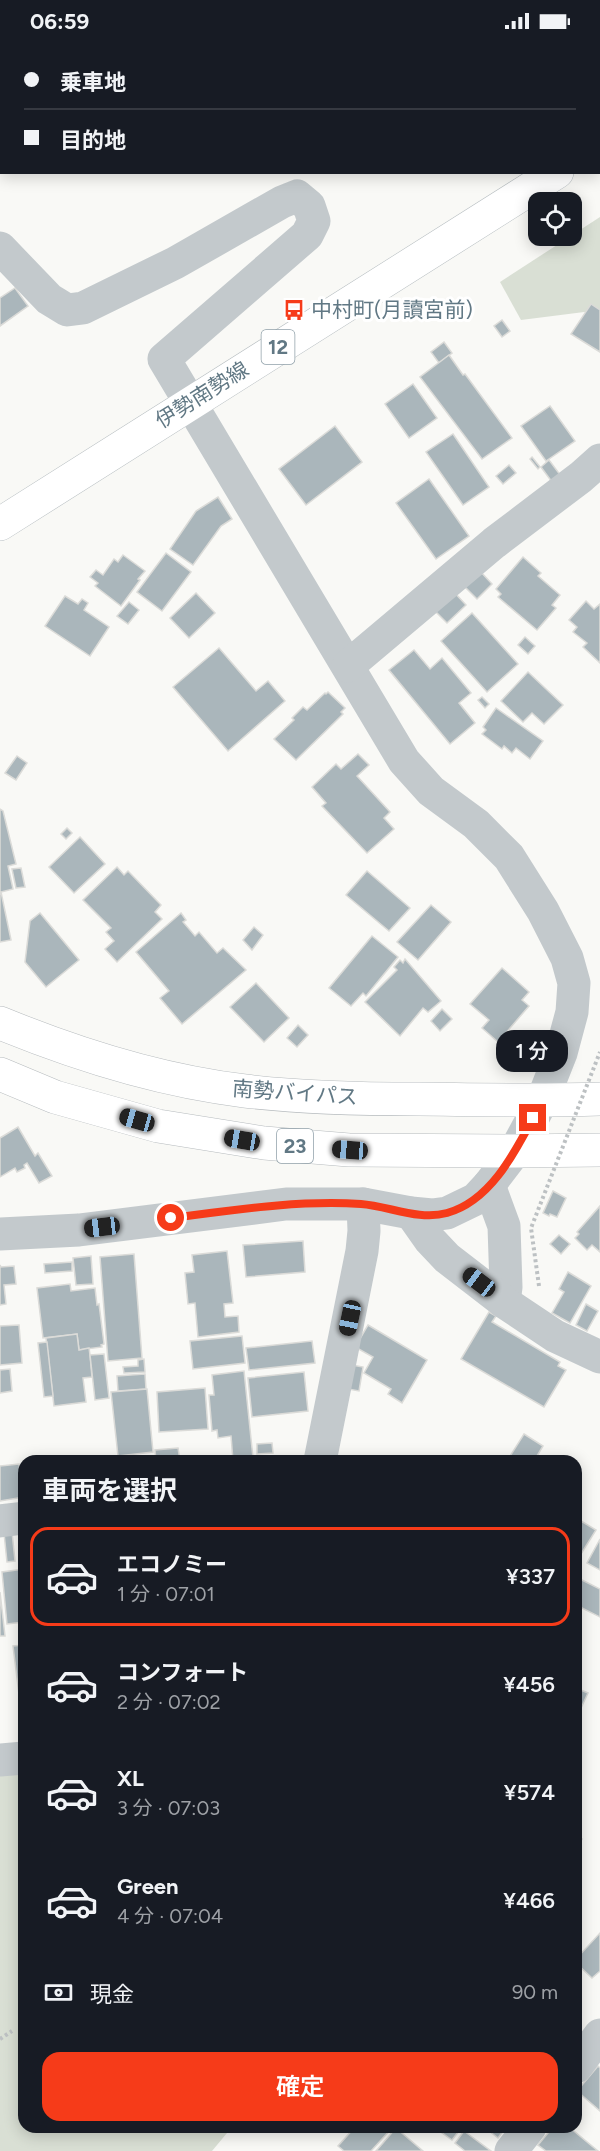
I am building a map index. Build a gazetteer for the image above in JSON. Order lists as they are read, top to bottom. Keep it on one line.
{"streets":{"main road":["12","伊勢南勢線","南勢バイパス","23"]},"places":{"bus stop":["中村町(月讀宮前)"]},"page":{"status":"06:59","banner":["乗車地","目的地"],"bubble":"1 分","heading":"車両を選択","list":[{"name":"エコノミー","note":"1 分 · 07:01","value":"¥337"},{"name":"コンフォート","note":"2 分 · 07:02","value":"¥456"},{"name":"XL","note":"3 分 · 07:03","value":"¥574"},{"name":"Green","note":"4 分 · 07:04","value":"¥466"}],"pay":["現金","90 m"],"buttons":"確定"}}
